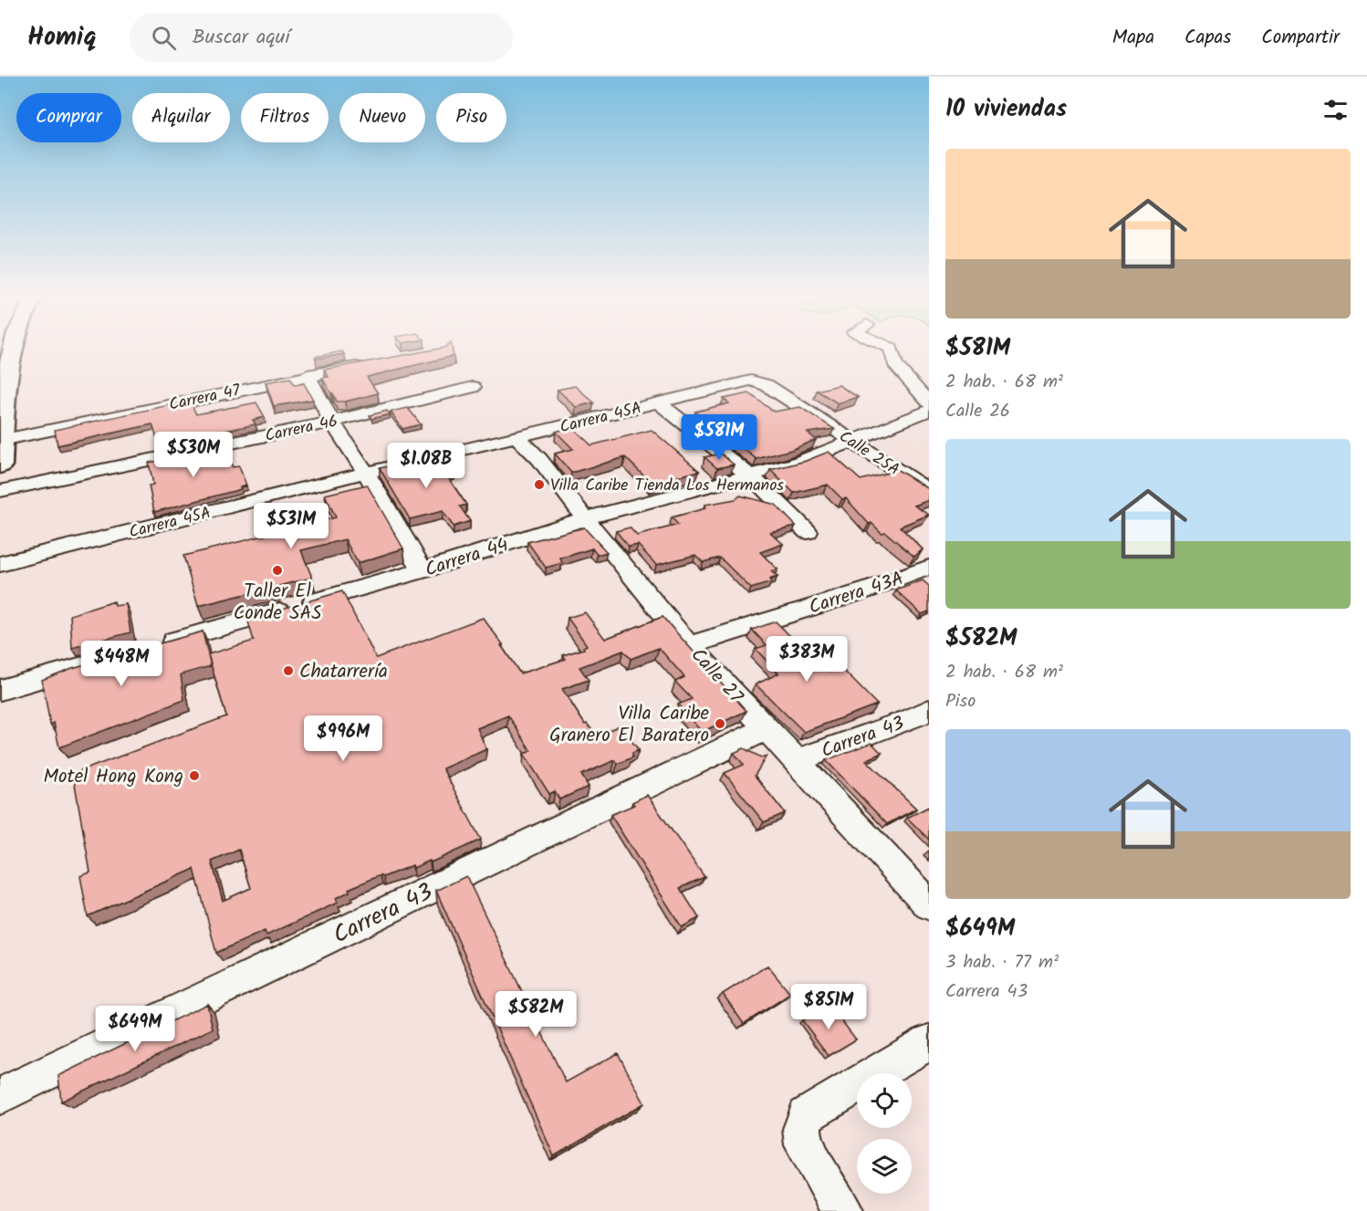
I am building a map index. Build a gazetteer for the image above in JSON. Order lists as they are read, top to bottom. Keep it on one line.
{"streets":{"street":["Carrera 47","Carrera 45A","Carrera 46","Calle 25A","Carrera 44","Carrera 43A","Calle 27","Carrera 43"]},"crossings":[["Carrera 45A","Calle 25A"],["Carrera 45A","Calle 27"],["Calle 25A","Carrera 44"],["Carrera 44","Calle 27"],["Carrera 43A","Calle 27"],["Calle 27","Carrera 43"]],"places":["Villa Caribe Tienda Los Hermanos","Taller El Conde SAS","Chatarrería","Villa Caribe Granero El Baratero","Motel Hong Kong"],"page":{"header":"Homiq","search":"Buscar aquí","nav":["Mapa","Capas","Compartir"],"heading":"10 viviendas","chip":["Comprar","Alquilar","Filtros","Nuevo","Piso"],"list":[{"name":"$581M","note":"2 hab. · 68 m² · Calle 26"},{"name":"$582M","note":"2 hab. · 68 m² · Piso"},{"name":"$649M","note":"3 hab. · 77 m² · Carrera 43"}],"price":["$581M","$530M","$1.08B","$531M","$383M","$448M","$996M","$851M","$582M","$649M"]}}
